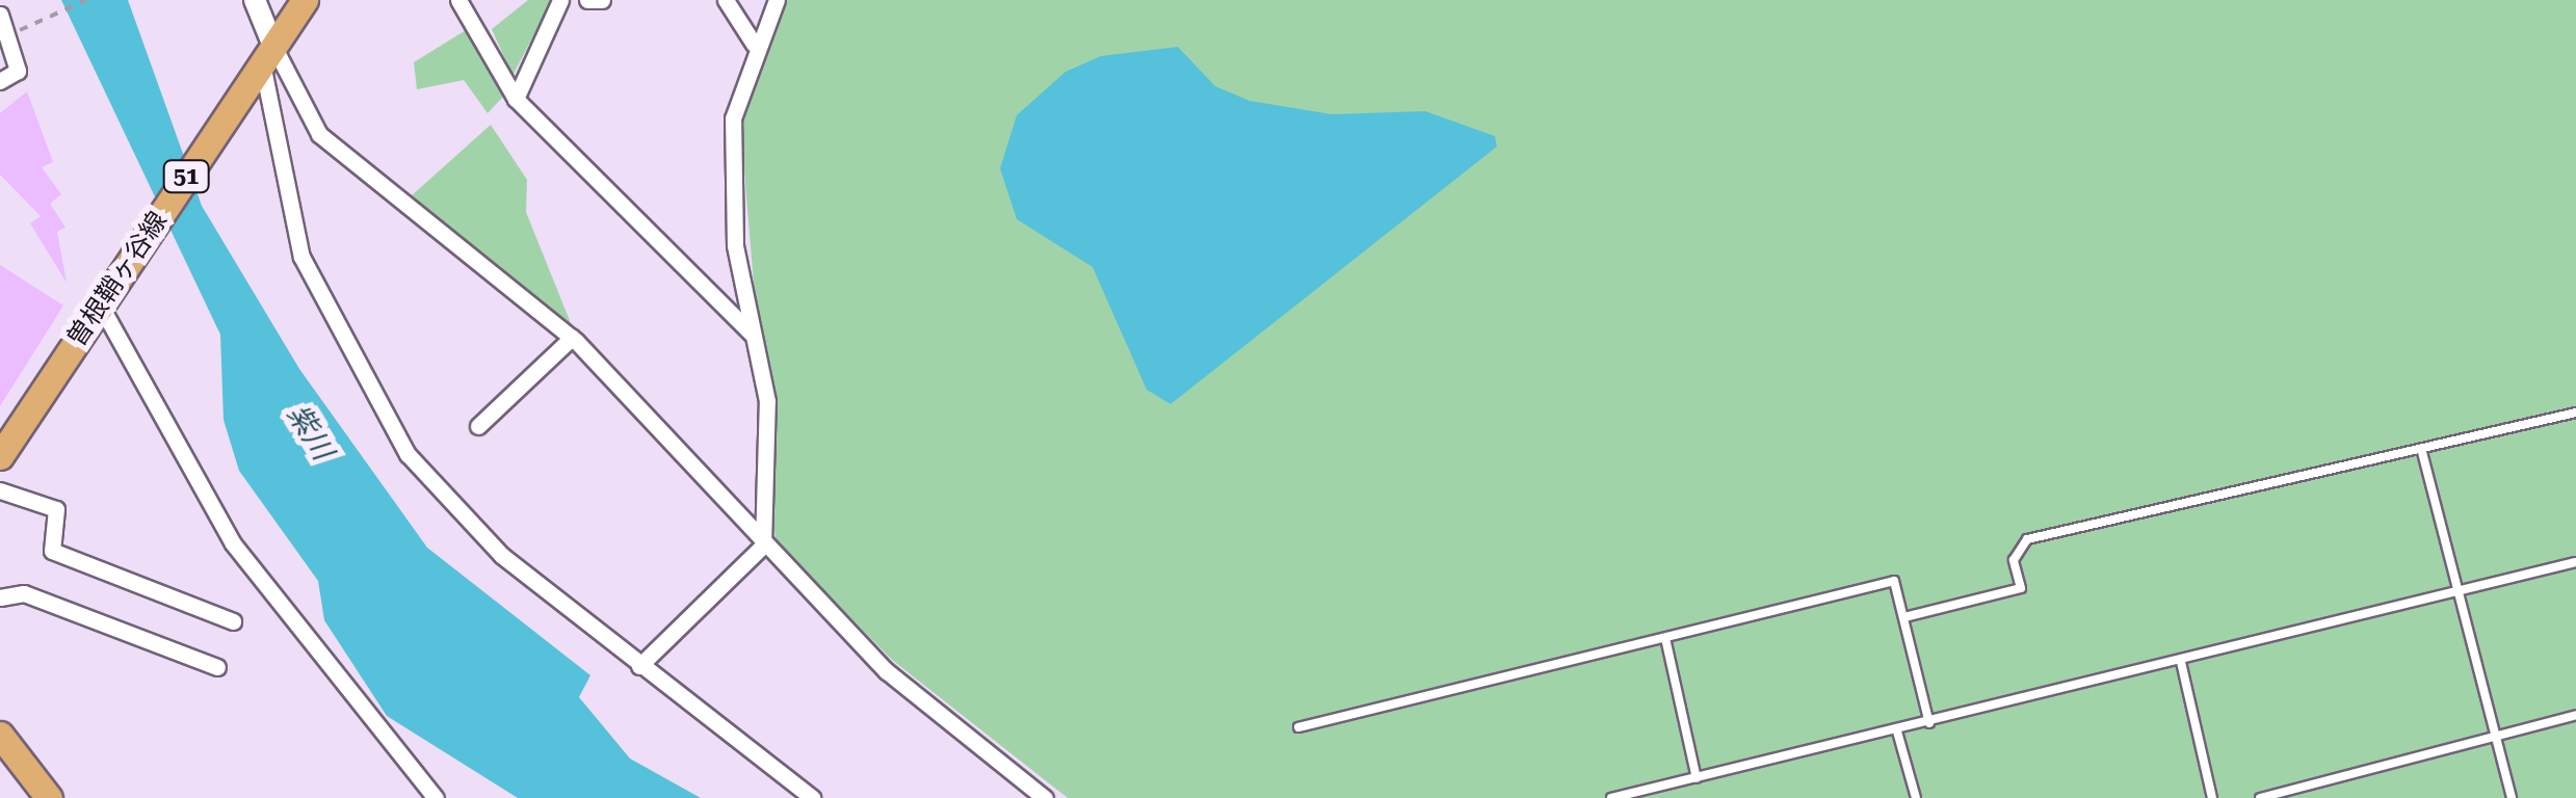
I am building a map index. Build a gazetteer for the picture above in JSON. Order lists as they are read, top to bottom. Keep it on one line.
{"streets":{"main road":["51","曽根鞘ヶ谷線"]},"water":["紫川"]}
